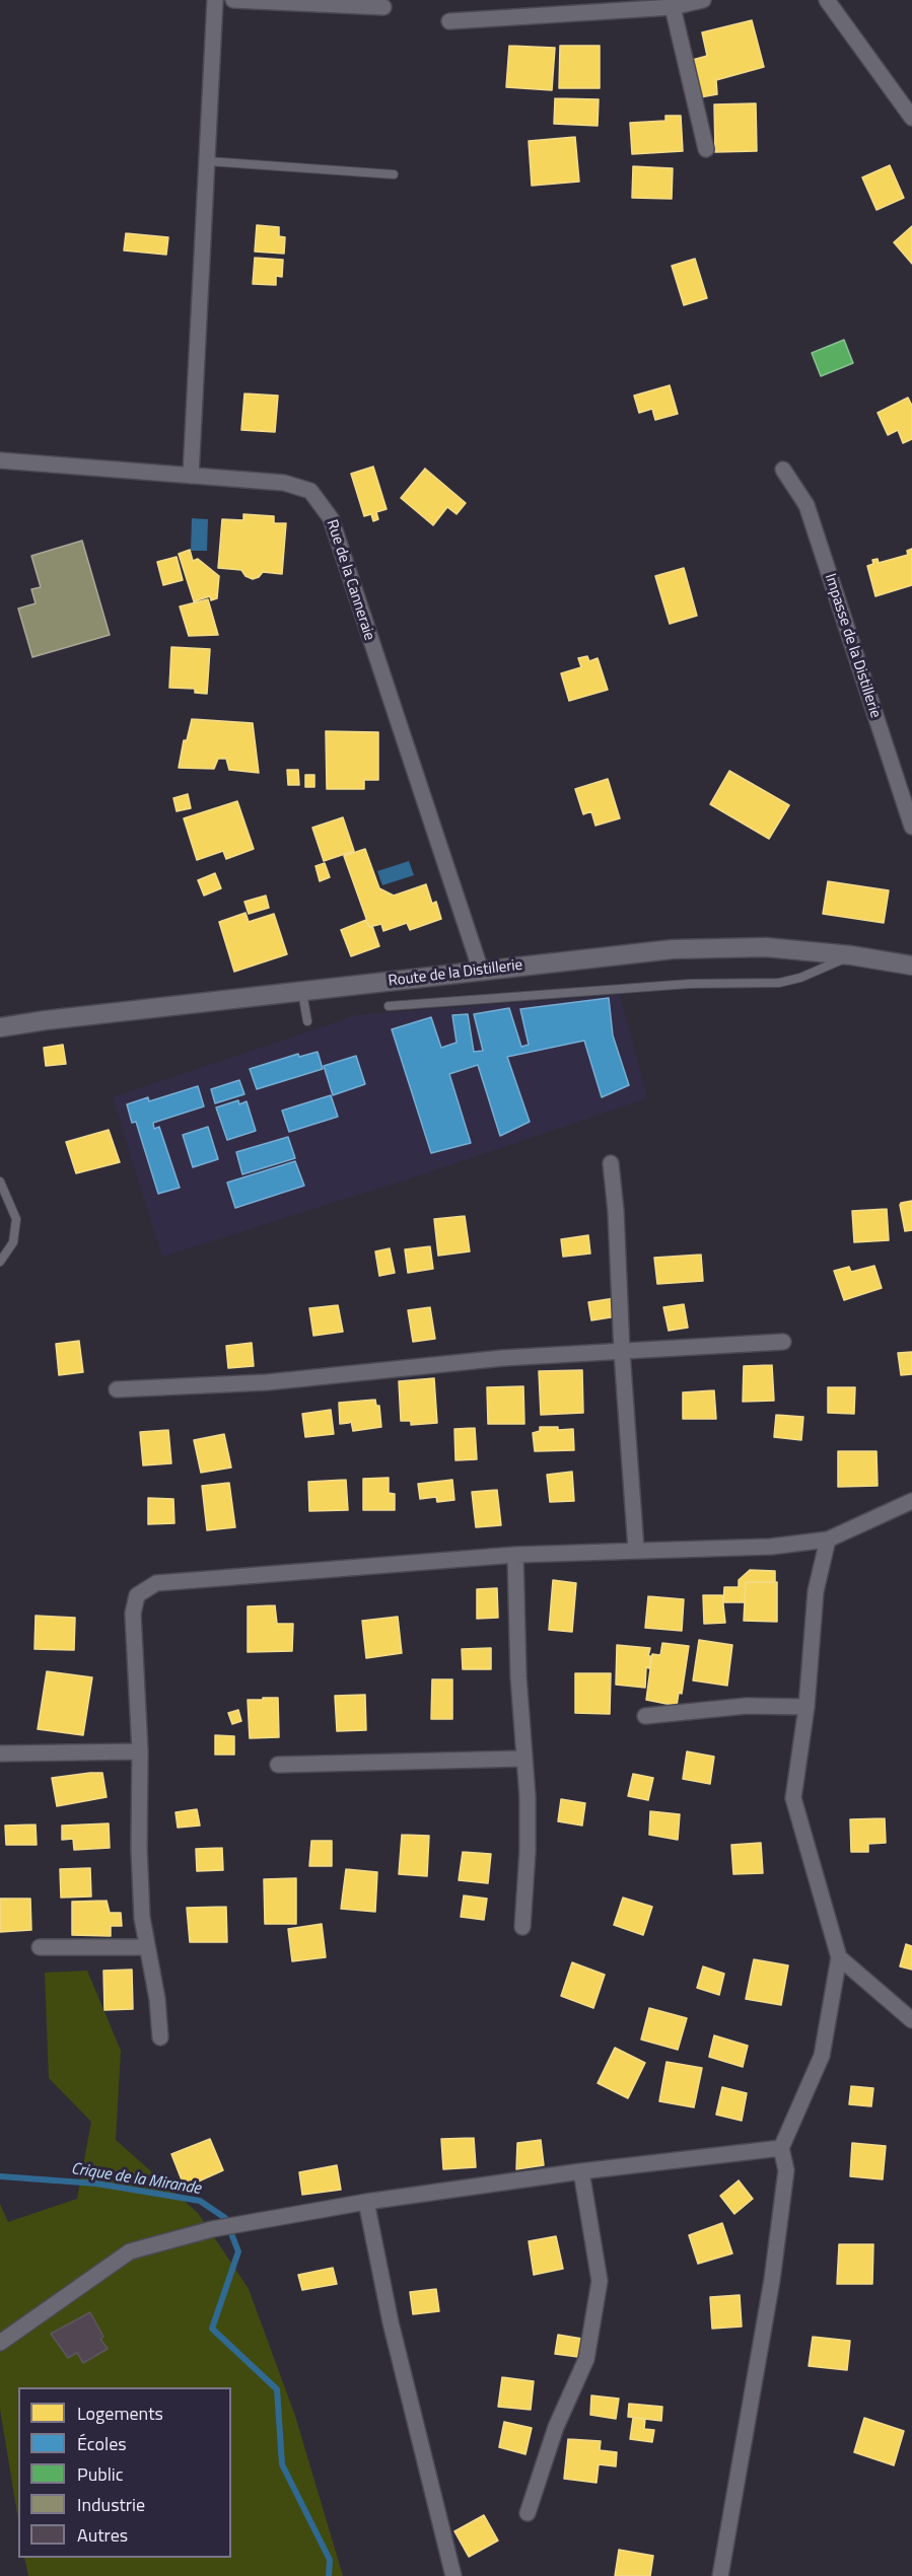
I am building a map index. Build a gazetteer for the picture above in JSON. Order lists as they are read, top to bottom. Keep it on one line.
{"streets":{"street":["Rue de la Canneraie","Impasse de la Distillerie","Route de la Distillerie"]},"crossings":[["Rue de la Canneraie","Route de la Distillerie"]],"water":["Crique de la Mirande"],"legend":["Logements","Écoles","Public","Industrie","Autres"]}
